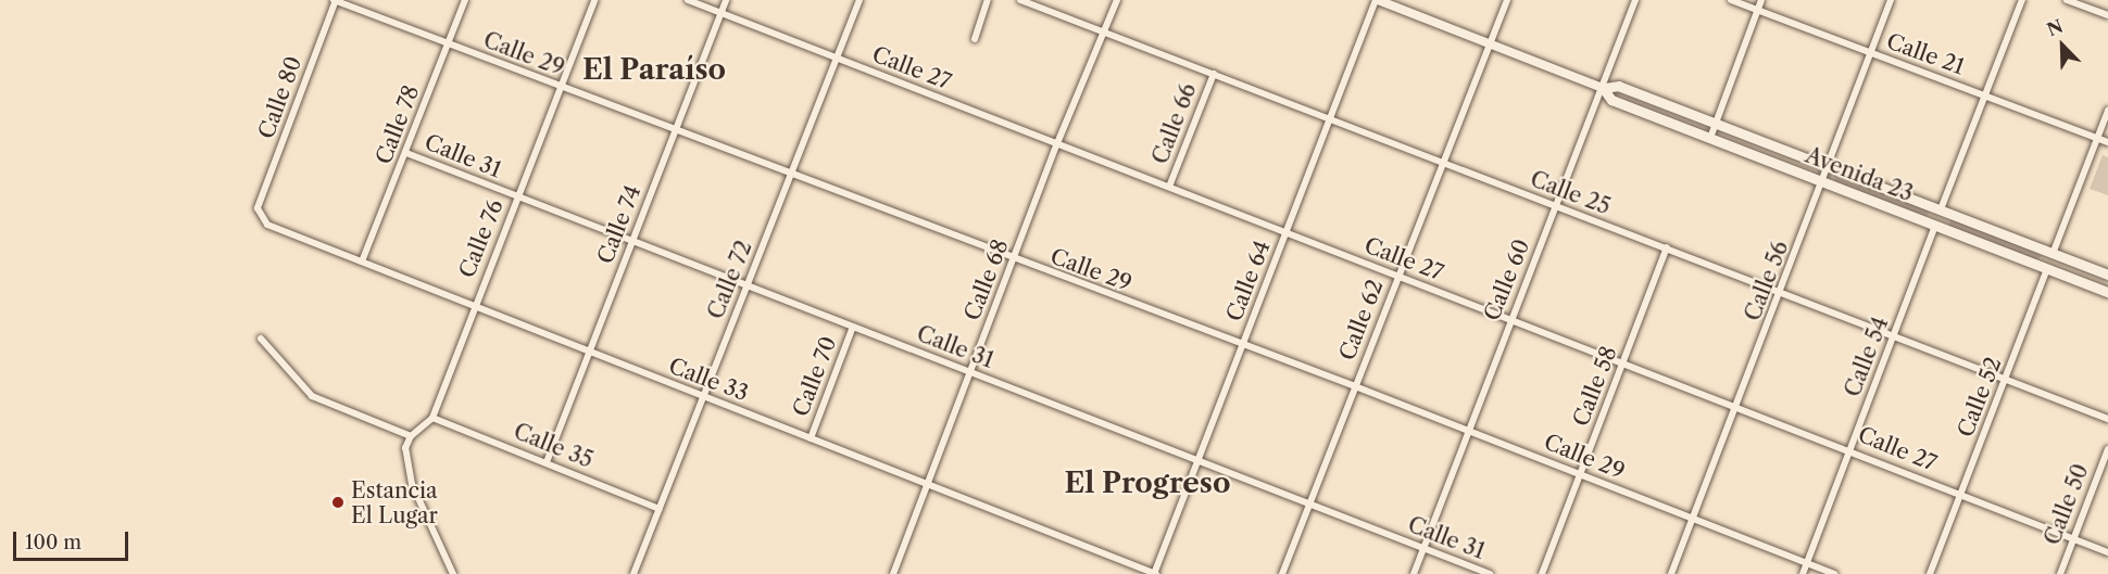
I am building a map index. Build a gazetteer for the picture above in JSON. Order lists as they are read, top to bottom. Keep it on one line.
{"streets":{"main road":["Avenida 23"],"street":["Calle 29","Calle 21","Calle 27","Calle 80","Calle 66","Calle 78","Calle 31","Calle 25","Calle 74","Calle 76","Calle 72","Calle 68","Calle 60","Calle 64","Calle 56","Calle 62","Calle 54","Calle 70","Calle 33","Calle 58","Calle 52","Calle 35","Calle 50"]},"crossings":[["Calle 29","Calle 80"],["Calle 29","Calle 78"],["Calle 29","Calle 74"],["Calle 29","Calle 76"],["Calle 29","Calle 72"],["Calle 29","Calle 68"],["Calle 29","Calle 60"],["Calle 29","Calle 64"],["Calle 29","Calle 56"],["Calle 29","Calle 62"],["Calle 29","Calle 54"],["Calle 29","Calle 58"],["Calle 21","Calle 56"],["Calle 27","Calle 66"],["Calle 27","Calle 74"],["Calle 27","Calle 72"],["Calle 27","Calle 68"],["Calle 27","Calle 60"],["Calle 27","Calle 64"],["Calle 27","Calle 56"],["Calle 27","Calle 62"],["Calle 27","Calle 54"],["Calle 27","Calle 58"],["Calle 27","Calle 52"],["Calle 27","Calle 50"],["Calle 80","Calle 33"],["Calle 66","Calle 25"],["Calle 78","Calle 31"],["Calle 78","Calle 33"],["Calle 31","Calle 74"],["Calle 31","Calle 76"],["Calle 31","Calle 72"],["Calle 31","Calle 68"],["Calle 31","Calle 60"],["Calle 31","Calle 64"],["Calle 31","Calle 62"],["Calle 31","Calle 70"],["Avenida 23","Calle 60"],["Avenida 23","Calle 64"],["Avenida 23","Calle 56"],["Avenida 23","Calle 62"],["Avenida 23","Calle 54"],["Avenida 23","Calle 52"],["Calle 25","Calle 68"],["Calle 25","Calle 60"],["Calle 25","Calle 64"],["Calle 25","Calle 56"],["Calle 25","Calle 62"],["Calle 25","Calle 54"],["Calle 25","Calle 58"],["Calle 25","Calle 52"],["Calle 74","Calle 33"],["Calle 74","Calle 35"],["Calle 76","Calle 33"],["Calle 76","Calle 35"],["Calle 72","Calle 33"],["Calle 72","Calle 35"],["Calle 68","Calle 33"],["Calle 64","Calle 33"],["Calle 70","Calle 33"]],"districts":["El Paraíso","El Progreso"],"places":["Estancia El Lugar"],"scale_bar":"100 m","north":"top left"}
